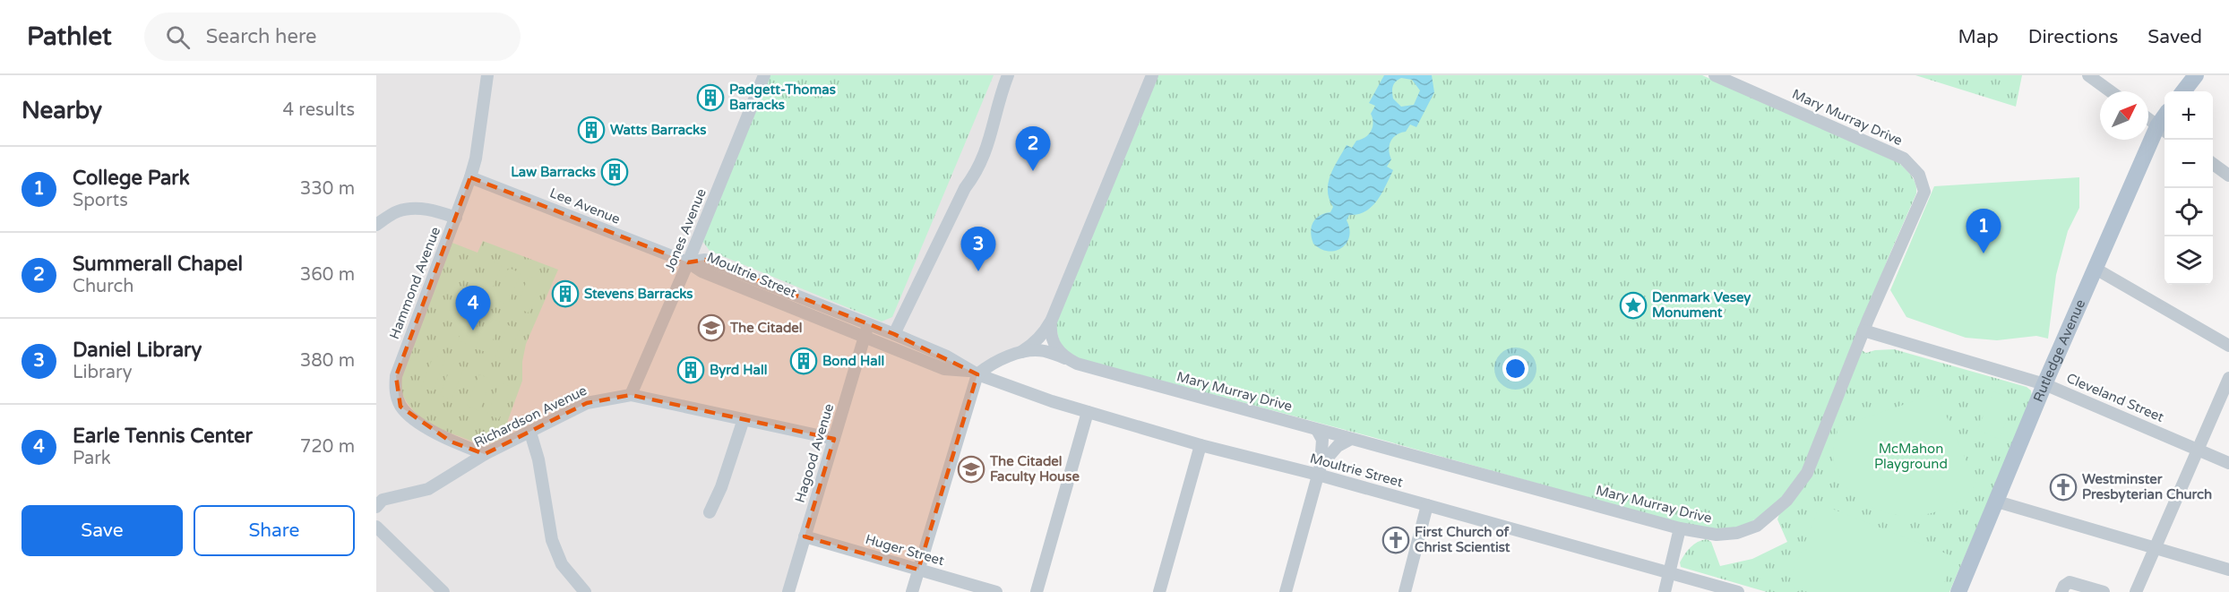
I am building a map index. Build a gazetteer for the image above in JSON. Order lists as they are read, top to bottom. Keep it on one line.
{"streets":{"main road":["Rutledge Avenue"],"street":["Mary Murray Drive","Lee Avenue","Jones Avenue","Moultrie Street","Hammond Avenue","Cleveland Street","Richardson Avenue","Hagood Avenue","Huger Street"]},"crossings":[["Mary Murray Drive","Cleveland Street"],["Lee Avenue","Jones Avenue"],["Lee Avenue","Moultrie Street"],["Lee Avenue","Hammond Avenue"],["Jones Avenue","Moultrie Street"],["Jones Avenue","Richardson Avenue"],["Moultrie Street","Hagood Avenue"],["Hammond Avenue","Richardson Avenue"],["Rutledge Avenue","Cleveland Street"],["Richardson Avenue","Hagood Avenue"],["Hagood Avenue","Huger Street"]],"parks":["McMahon Playground"],"places":{"building":["Padgett-Thomas Barracks","Watts Barracks","Law Barracks","Stevens Barracks","Bond Hall","Byrd Hall"],"place":["Denmark Vesey Monument"],"school or university":["The Citadel","The Citadel Faculty House"],"church":["Westminster Presbyterian Church","First Church of Christ Scientist"]},"north":"top right","page":{"header":"Pathlet","search":"Search here","nav":["Map","Directions","Saved"],"heading":["Nearby","4 results"],"map_buttons":["+","−"],"pins":["2","1","3","4"],"list":[{"mark":"1","name":"College Park","note":"Sports","value":"330 m"},{"mark":"2","name":"Summerall Chapel","note":"Church","value":"360 m"},{"mark":"3","name":"Daniel Library","note":"Library","value":"380 m"},{"mark":"4","name":"Earle Tennis Center","note":"Park","value":"720 m"}],"buttons":["Save","Share"]}}
